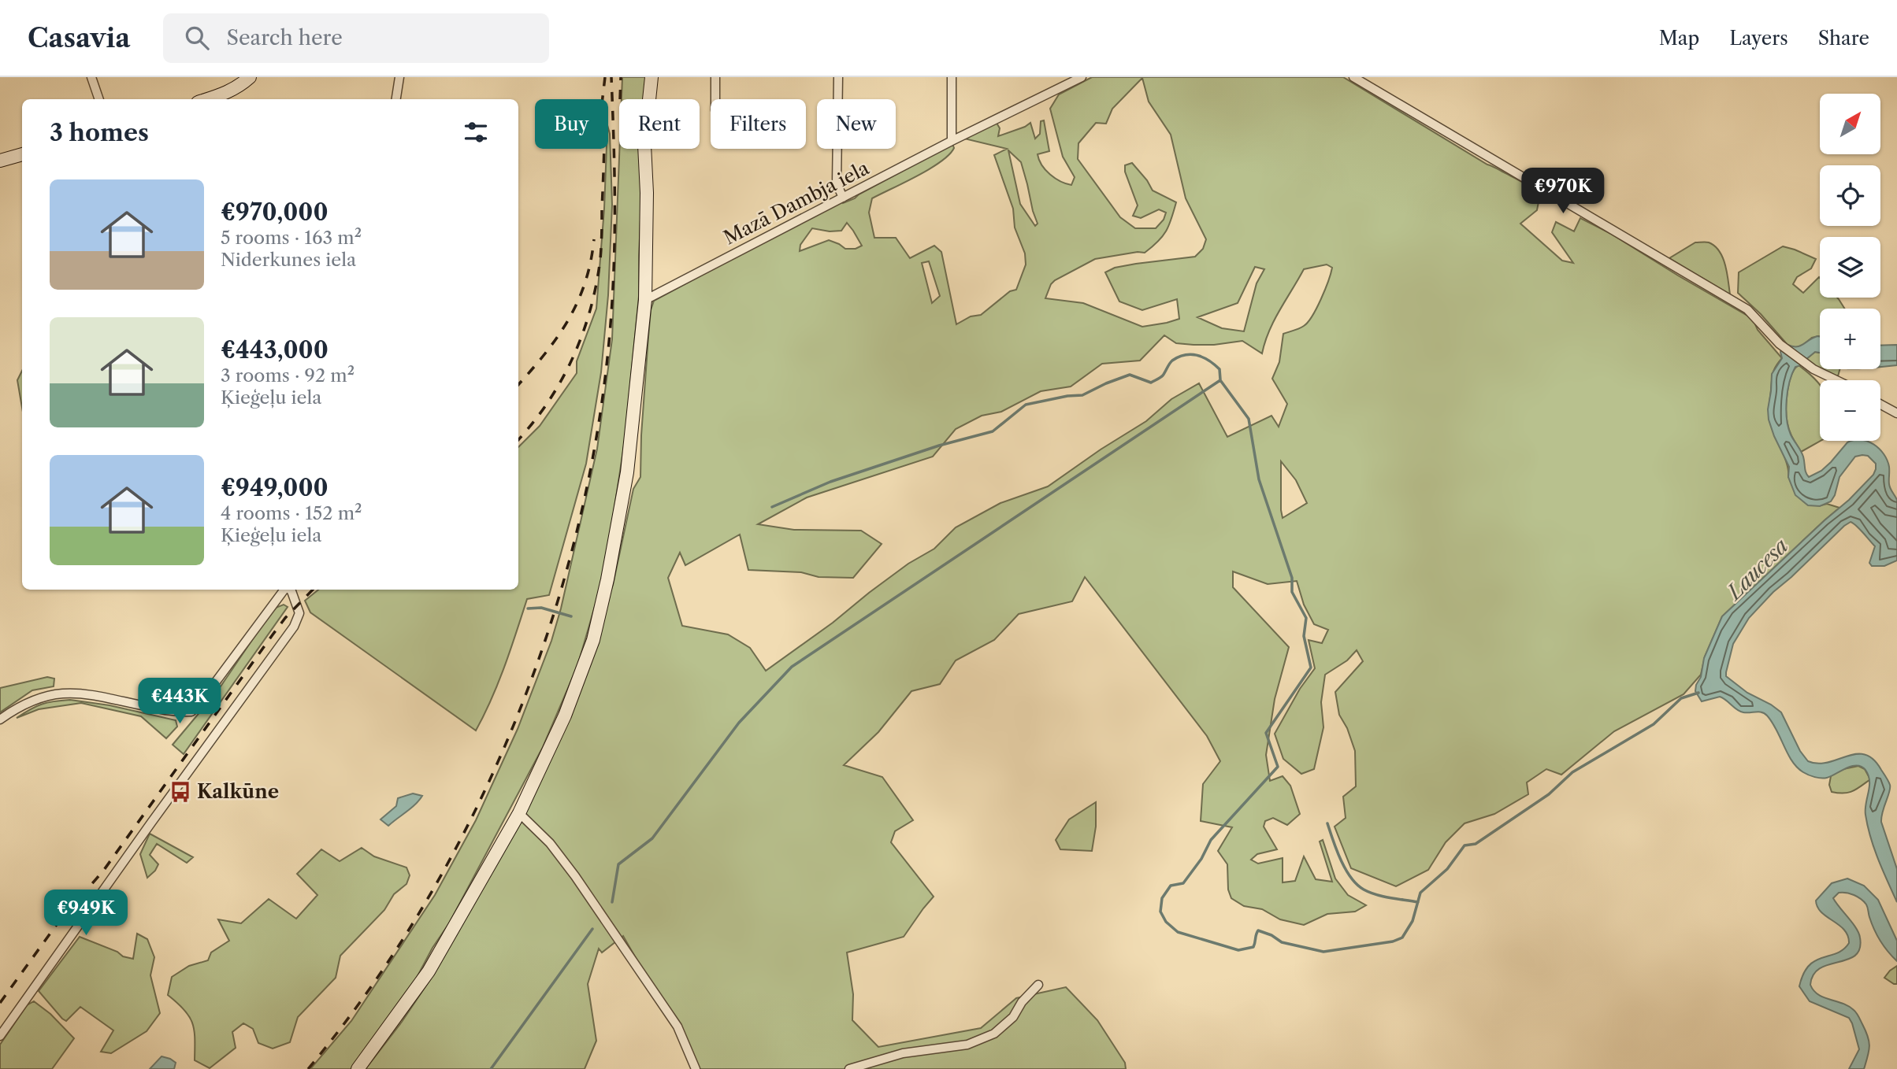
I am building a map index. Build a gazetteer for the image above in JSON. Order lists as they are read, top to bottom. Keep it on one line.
{"streets":{"street":["Mazā Dambja iela"]},"water":["Laucesa"],"places":{"bus stop":["Kalkūne"]},"north":"top right","page":{"header":"Casavia","search":"Search here","nav":["Map","Layers","Share"],"map_buttons":["+","−"],"chip":["Buy","Rent","Filters","New"],"heading":"3 homes","list":[{"name":"€970,000","note":"5 rooms · 163 m² · Niderkunes iela"},{"name":"€443,000","note":"3 rooms · 92 m² · Ķieģeļu iela"},{"name":"€949,000","note":"4 rooms · 152 m² · Ķieģeļu iela"}],"price":["€970K","€443K","€949K"]}}
